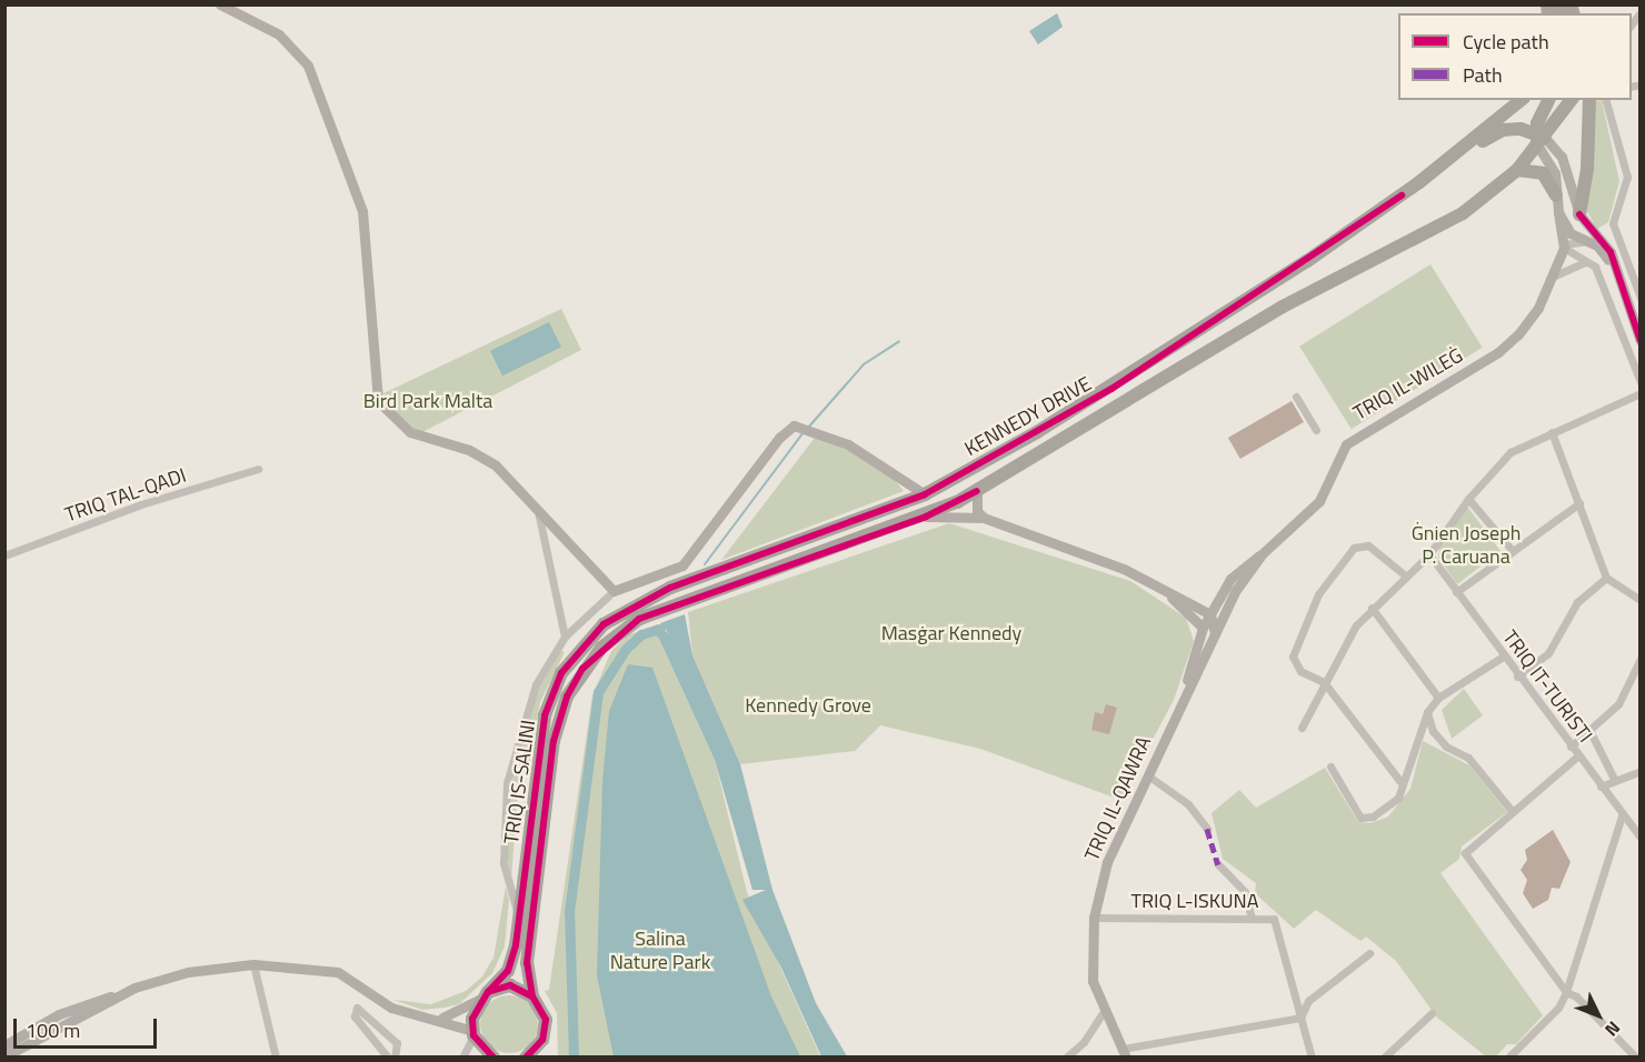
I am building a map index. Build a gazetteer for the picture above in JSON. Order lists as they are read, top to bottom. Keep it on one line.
{"streets":{"highway":["KENNEDY DRIVE","TRIQ IS-SALINI"],"street":["TRIQ IL-WILEĠ","TRIQ TAL-QADI","TRIQ IT-TURISTI","TRIQ IL-QAWRA","TRIQ L-ISKUNA"]},"crossings":[["TRIQ IL-WILEĠ","TRIQ IL-QAWRA"],["KENNEDY DRIVE","TRIQ IS-SALINI"],["TRIQ IL-QAWRA","TRIQ L-ISKUNA"]],"parks":["Bird Park Malta","Ġnien Joseph P. Caruana","Masġar Kennedy","Kennedy Grove","Salina Nature Park"],"legend":["Cycle path","Path"],"scale_bar":"100 m","north":"bottom right"}
